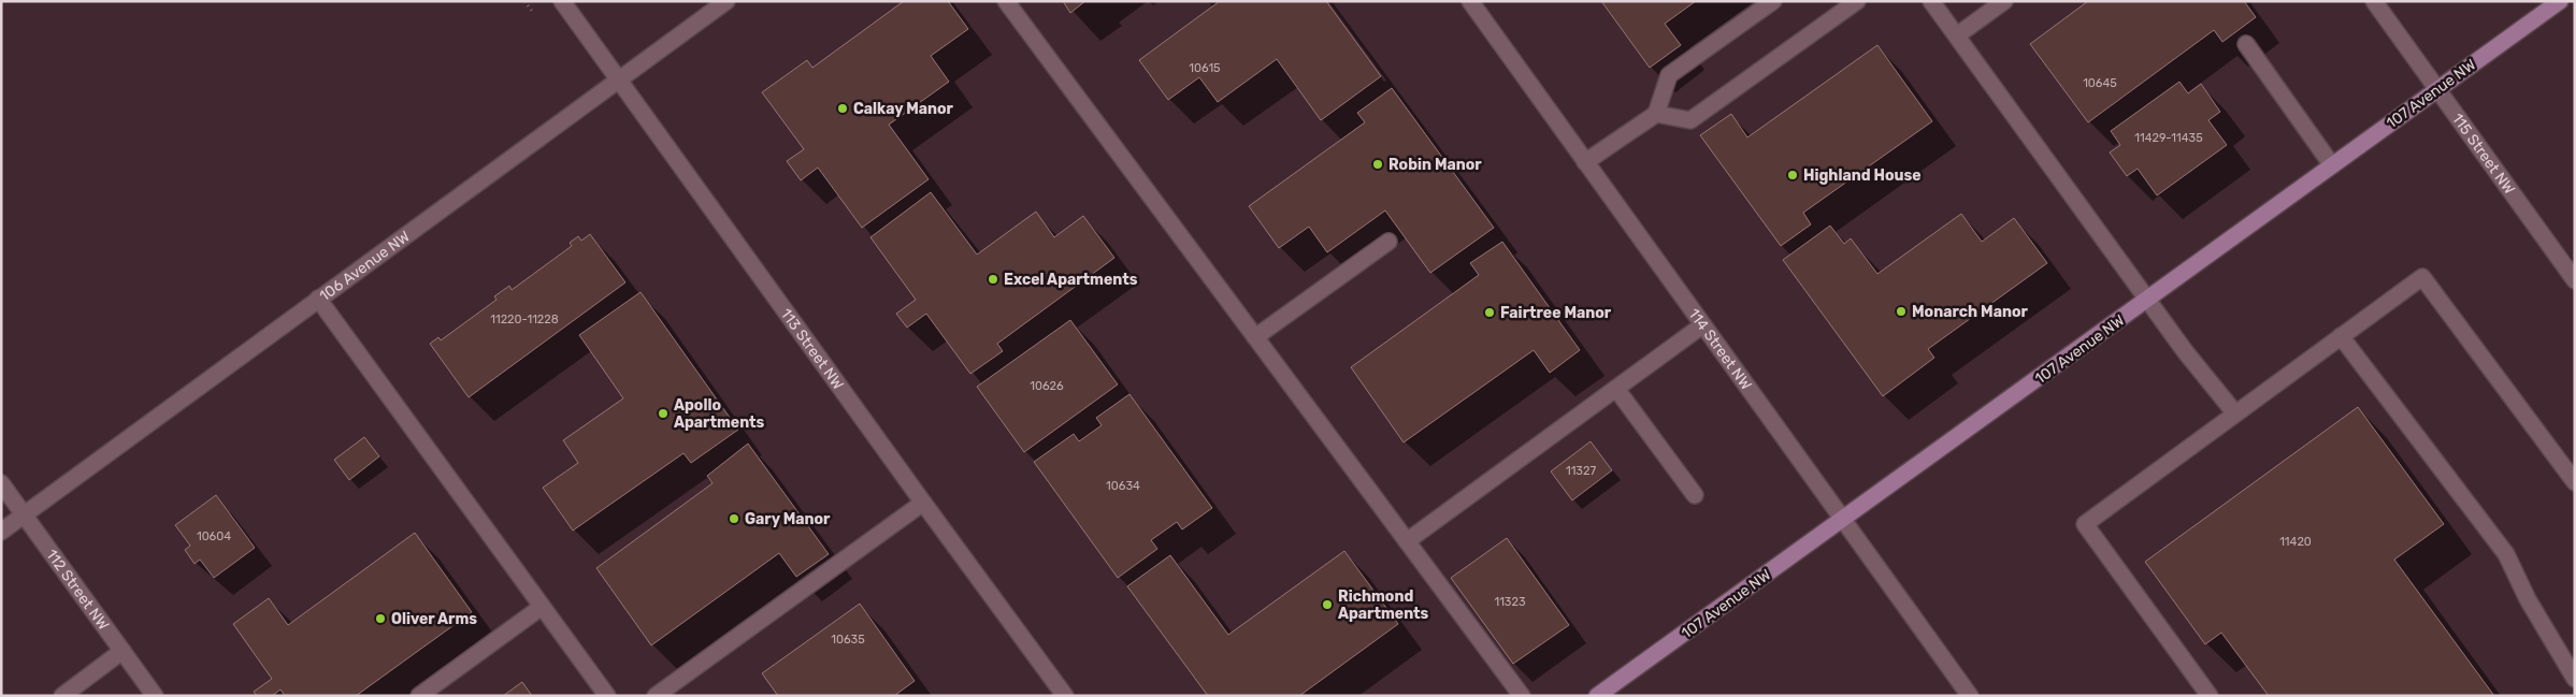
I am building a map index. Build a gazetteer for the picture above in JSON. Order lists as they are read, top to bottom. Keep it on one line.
{"streets":{"main road":["107 Avenue NW"],"street":["115 Street NW","106 Avenue NW","113 Street NW","114 Street NW","112 Street NW"]},"crossings":[["107 Avenue NW","115 Street NW"],["107 Avenue NW","114 Street NW"],["106 Avenue NW","113 Street NW"],["106 Avenue NW","112 Street NW"]],"places":["Calkay Manor","Robin Manor","Highland House","Excel Apartments","Monarch Manor","Fairtree Manor","Apollo Apartments","Gary Manor","Richmond Apartments","Oliver Arms"],"house_numbers":["10615","10645","11429-11435","11220-11228","10626","11327","10634","10604","11420","11323","10635"]}
